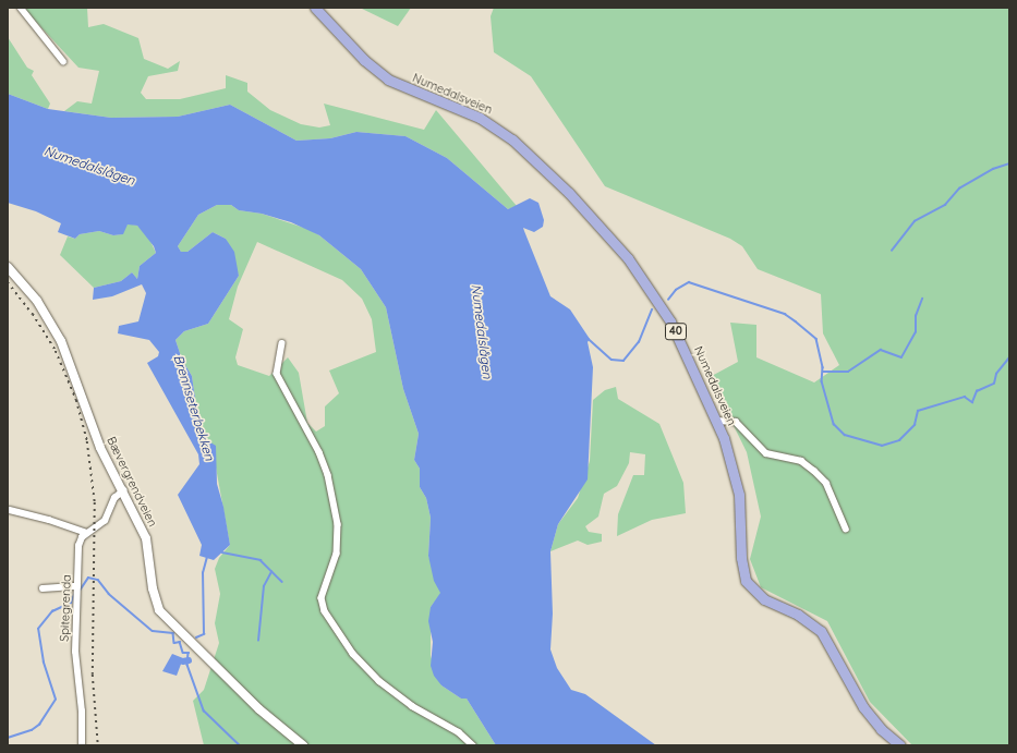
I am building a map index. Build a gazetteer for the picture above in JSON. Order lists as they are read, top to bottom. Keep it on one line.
{"streets":{"main road":["Numedalsveien","40","Bævergrendveien"],"street":["Spitegrenda"]},"water":["Numedalslågen","Brennseterbekken"]}
